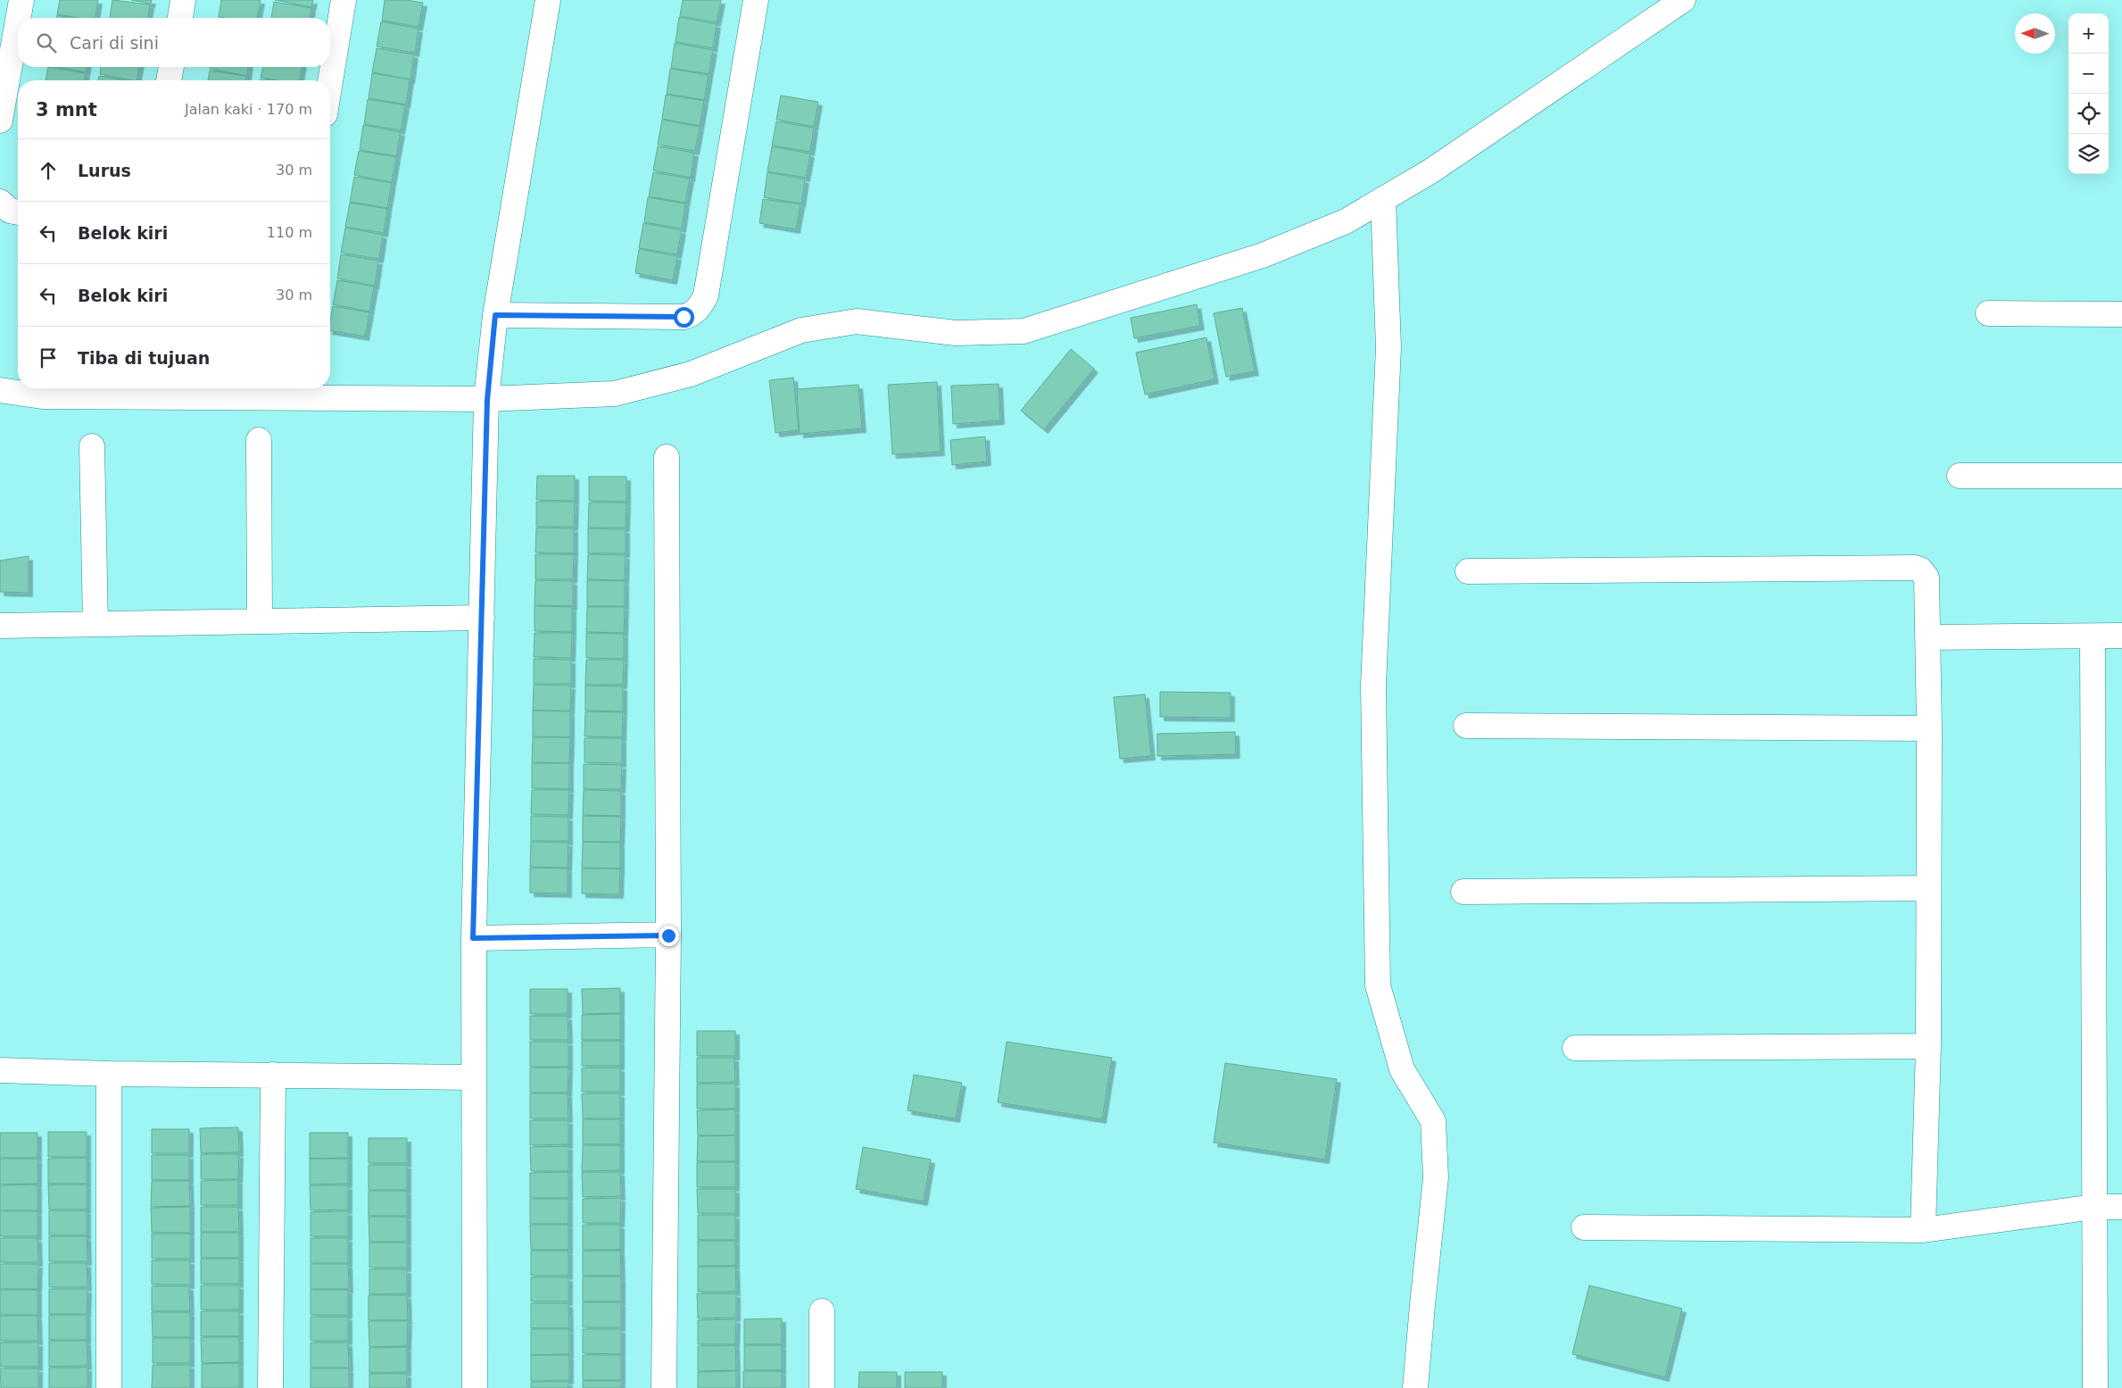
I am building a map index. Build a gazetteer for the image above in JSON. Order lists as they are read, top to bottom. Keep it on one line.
{"north":"left","page":{"map_buttons":["+","−"],"search":"Cari di sini","heading":["3 mnt","Jalan kaki · 170 m"],"list":[["Lurus","30 m"],["Belok kiri","110 m"],["Belok kiri","30 m"],"Tiba di tujuan"]}}
